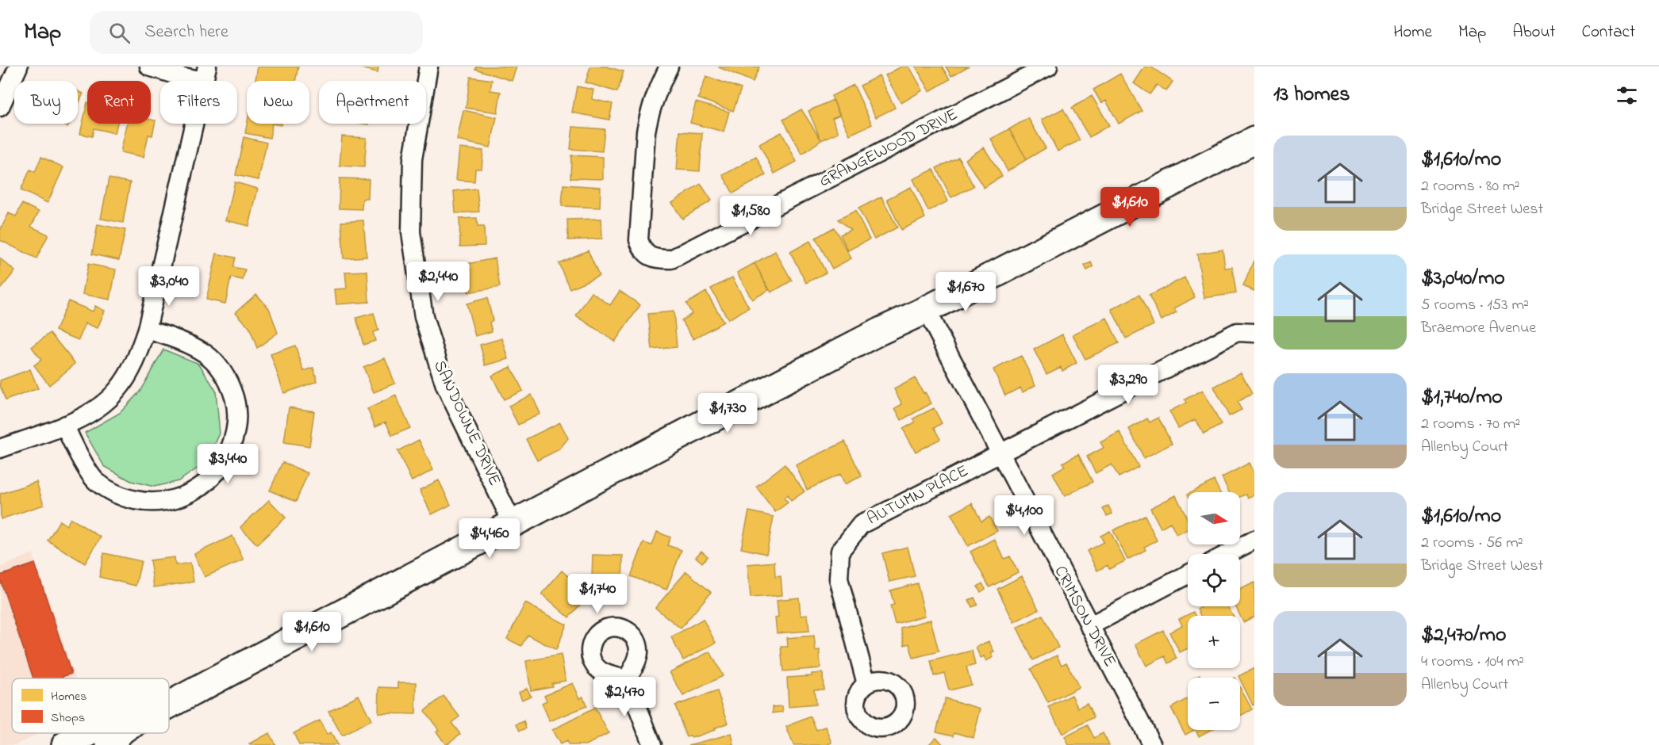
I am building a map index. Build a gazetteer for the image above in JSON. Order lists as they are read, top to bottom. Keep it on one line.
{"streets":{"street":["GRANGEWOOD DRIVE","SANDOWNE DRIVE","AUTUMN PLACE","CRIMSON DRIVE"]},"crossings":[["AUTUMN PLACE","CRIMSON DRIVE"]],"legend":["Homes","Shops"],"north":"right","page":{"header":"Map","search":"Search here","nav":["Home","Map","About","Contact"],"heading":"13 homes","chip":["Buy","Rent","Filters","New","Apartment"],"list":[{"name":"$1,610/mo","note":"2 rooms · 80 m² · Bridge Street West"},{"name":"$3,040/mo","note":"5 rooms · 153 m² · Braemore Avenue"},{"name":"$1,740/mo","note":"2 rooms · 70 m² · Allenby Court"},{"name":"$1,610/mo","note":"2 rooms · 56 m² · Bridge Street West"},{"name":"$2,470/mo","note":"4 rooms · 104 m² · Allenby Court"}],"price":["$1,610","$1,580","$2,440","$3,040","$1,670","$3,290","$1,730","$3,440","$4,100","$4,460","$1,740","$1,610","$2,470"],"map_buttons":["+","−"]}}
